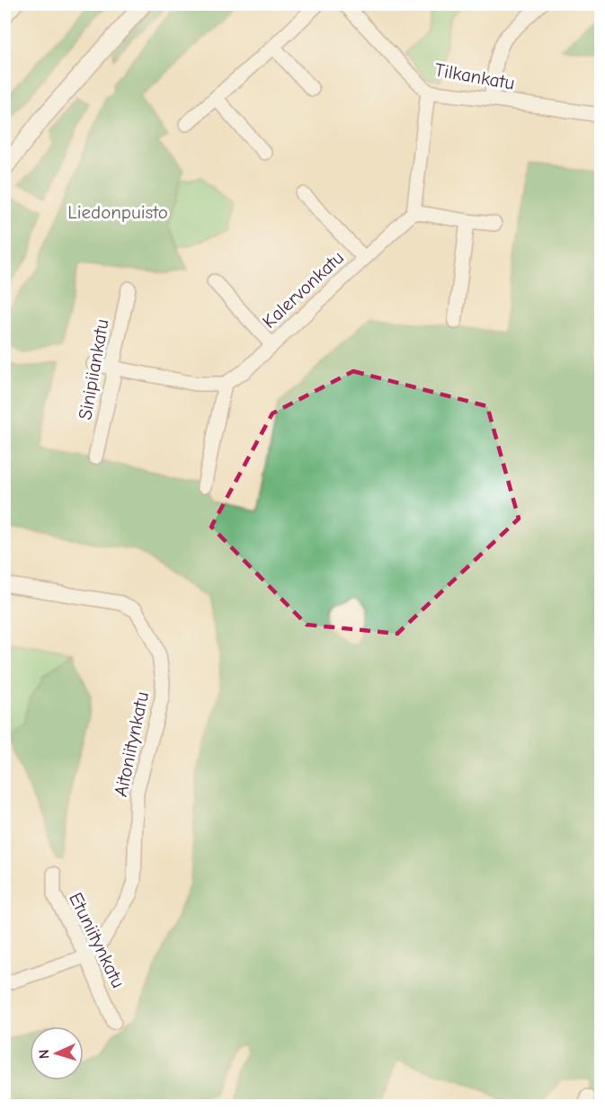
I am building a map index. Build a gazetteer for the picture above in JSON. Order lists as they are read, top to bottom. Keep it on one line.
{"streets":{"street":["Tilkankatu","Kalervonkatu","Sinipiiankatu","Aitoniitynkatu","Etuniitynkatu"]},"crossings":[["Aitoniitynkatu","Etuniitynkatu"]],"parks":["Liedonpuisto"],"north":"left"}
